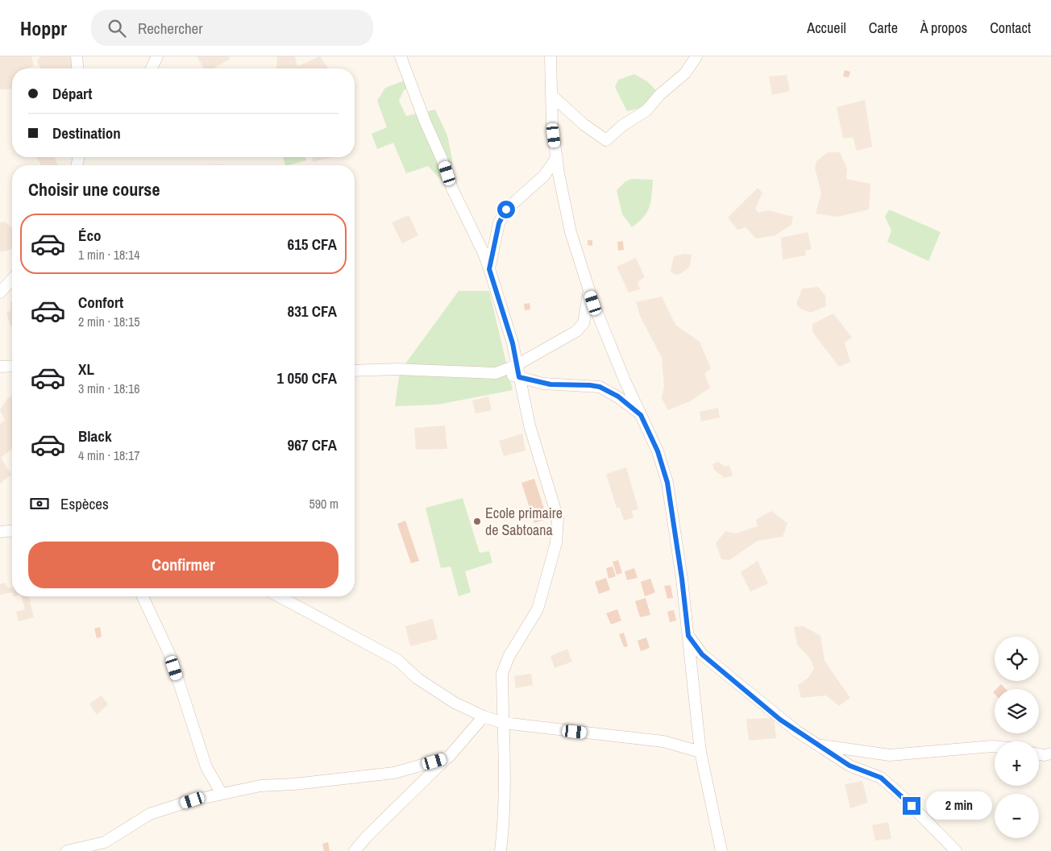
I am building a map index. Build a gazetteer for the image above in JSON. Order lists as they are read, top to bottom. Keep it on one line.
{"places":["Ecole primaire de Sabtoana"],"page":{"header":"Hoppr","search":"Rechercher","nav":["Accueil","Carte","À propos","Contact"],"banner":["Départ","Destination"],"heading":"Choisir une course","list":[{"name":"Éco","note":"1 min · 18:14","value":"615 CFA"},{"name":"Confort","note":"2 min · 18:15","value":"831 CFA"},{"name":"XL","note":"3 min · 18:16","value":"1 050 CFA"},{"name":"Black","note":"4 min · 18:17","value":"967 CFA"}],"pay":["Espèces","590 m"],"buttons":"Confirmer","map_buttons":["+","−"],"bubble":"2 min"}}
